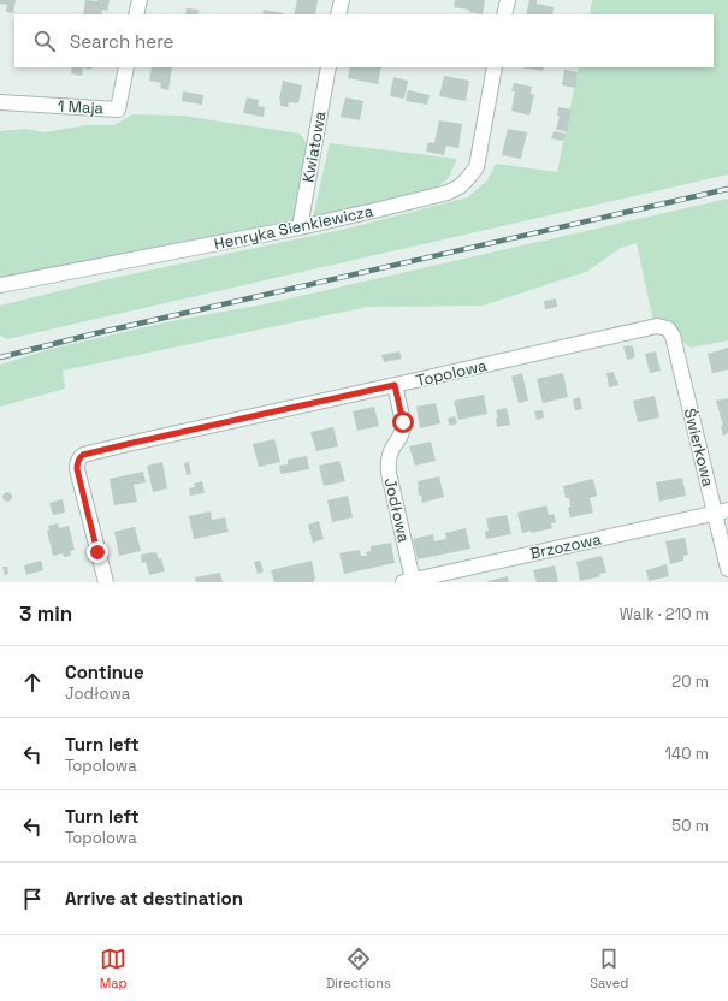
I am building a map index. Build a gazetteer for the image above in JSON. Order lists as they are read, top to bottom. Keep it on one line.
{"streets":{"street":["1 Maja","Kwiatowa","Henryka Sienkiewicza","Topolowa","Świerkowa","Jodłowa","Brzozowa"]},"crossings":[["Kwiatowa","Henryka Sienkiewicza"],["Topolowa","Świerkowa"],["Topolowa","Jodłowa"],["Świerkowa","Brzozowa"],["Jodłowa","Brzozowa"]],"page":{"search":"Search here","heading":["3 min","Walk · 210 m"],"list":[["Continue","Jodłowa","20 m"],["Turn left","Topolowa","140 m"],["Turn left","Topolowa","50 m"],"Arrive at destination"],"nav":["Map","Directions","Saved"]}}
